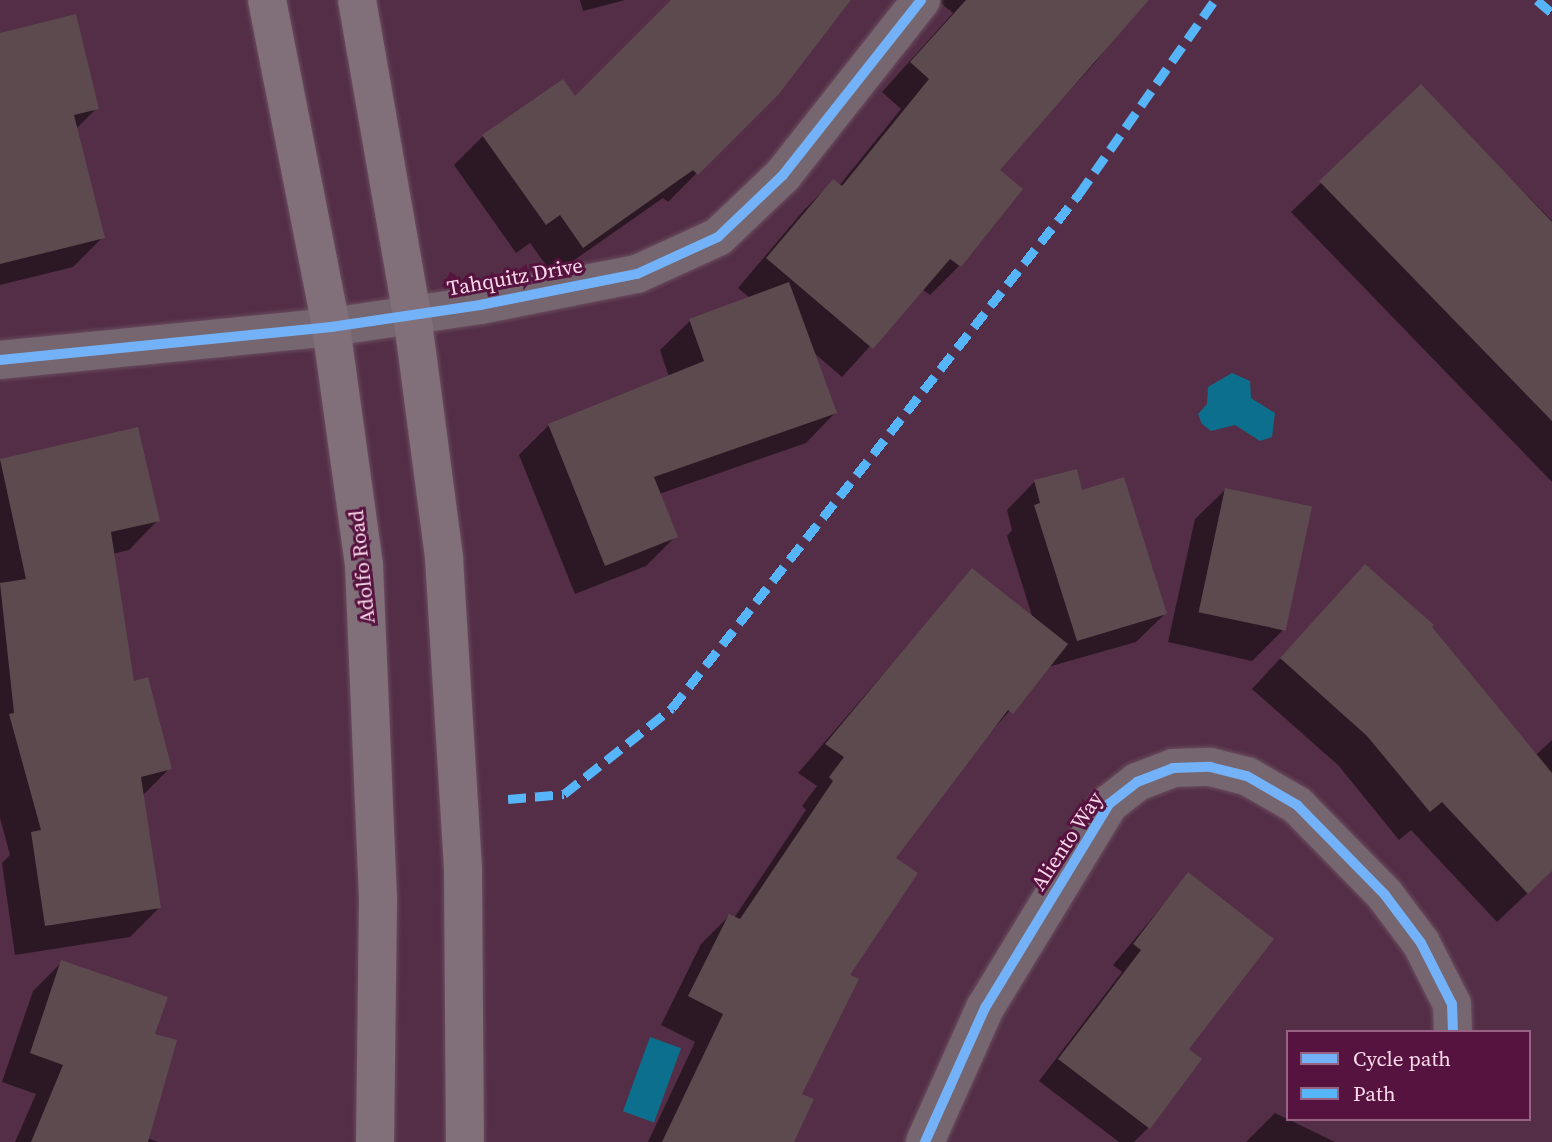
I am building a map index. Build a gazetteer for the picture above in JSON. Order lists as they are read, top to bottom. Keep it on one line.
{"streets":{"main road":["Adolfo Road"],"street":["Tahquitz Drive","Aliento Way"]},"crossings":[["Tahquitz Drive","Adolfo Road"]],"legend":["Cycle path","Path"]}
